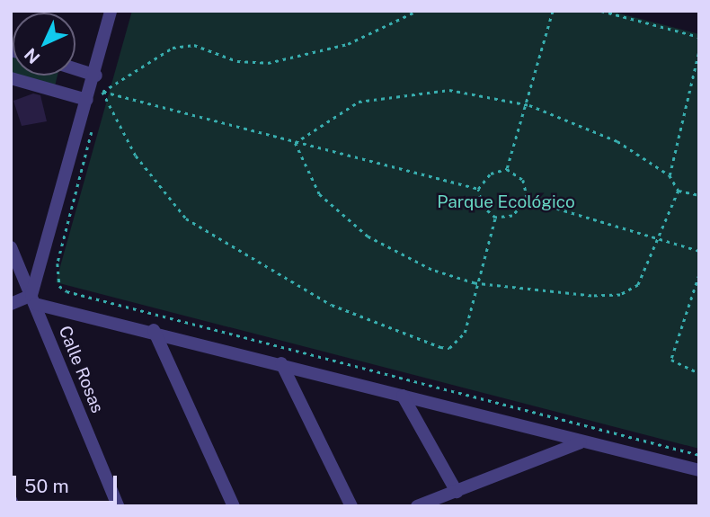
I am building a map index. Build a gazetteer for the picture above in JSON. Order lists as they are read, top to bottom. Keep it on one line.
{"streets":{"street":["Calle Rosas"]},"parks":["Parque Ecológico"],"scale_bar":"50 m","north":"bottom left"}
